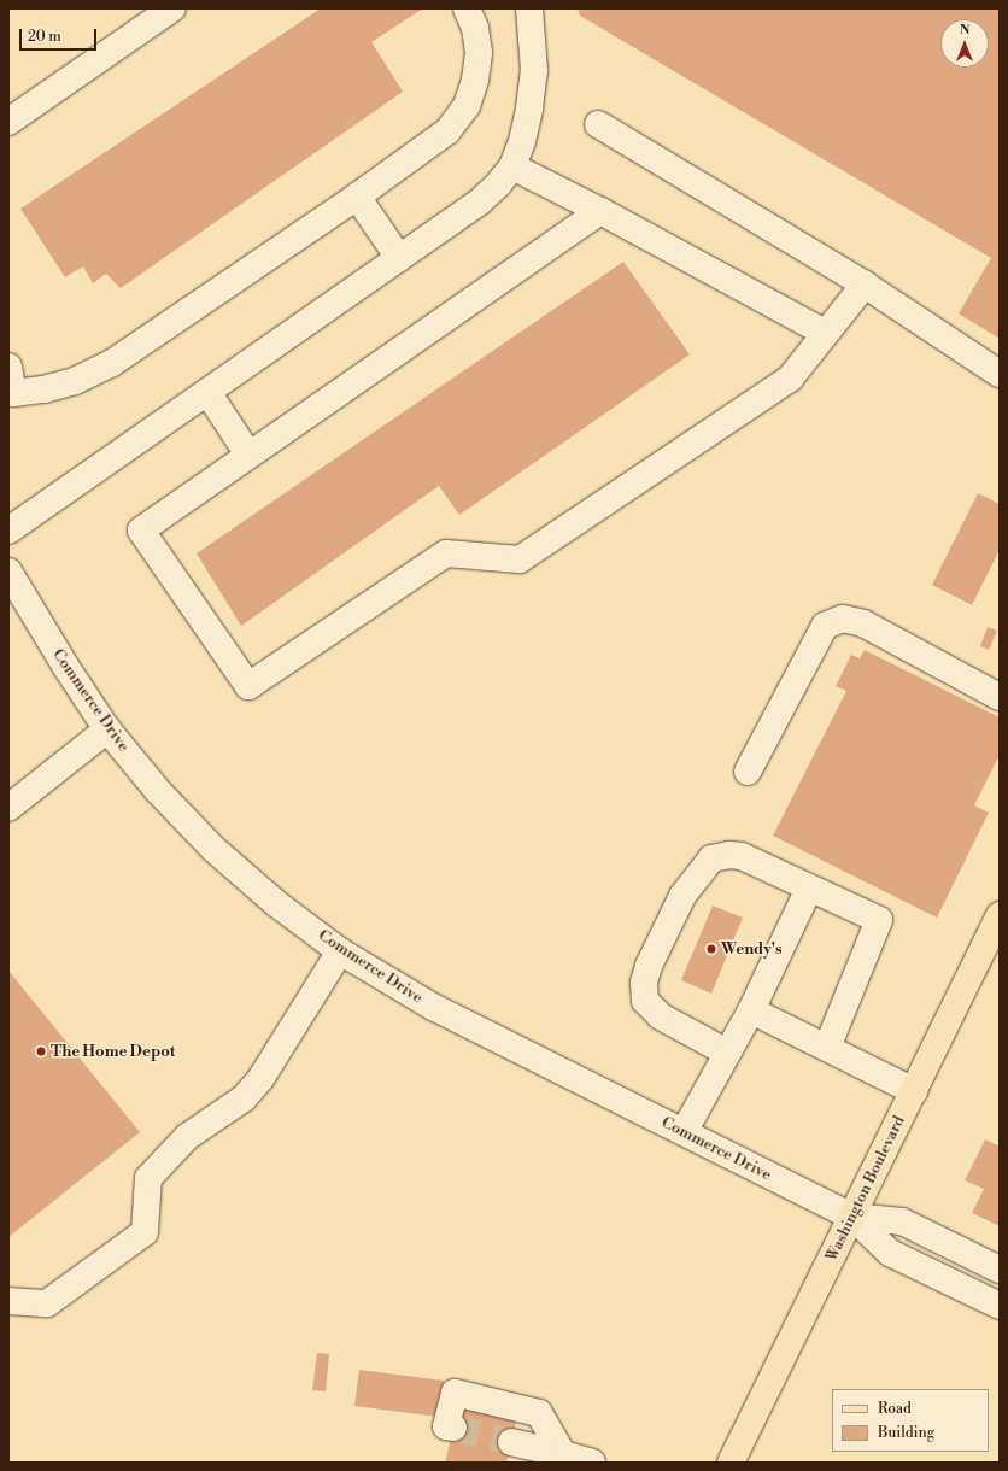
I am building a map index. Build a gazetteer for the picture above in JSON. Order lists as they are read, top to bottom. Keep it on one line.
{"streets":{"main road":["Washington Boulevard"],"street":["Commerce Drive"]},"crossings":[["Commerce Drive","Washington Boulevard"]],"places":["Wendy's","The Home Depot"],"legend":["Road","Building"],"scale_bar":"20 m","north":"top"}
